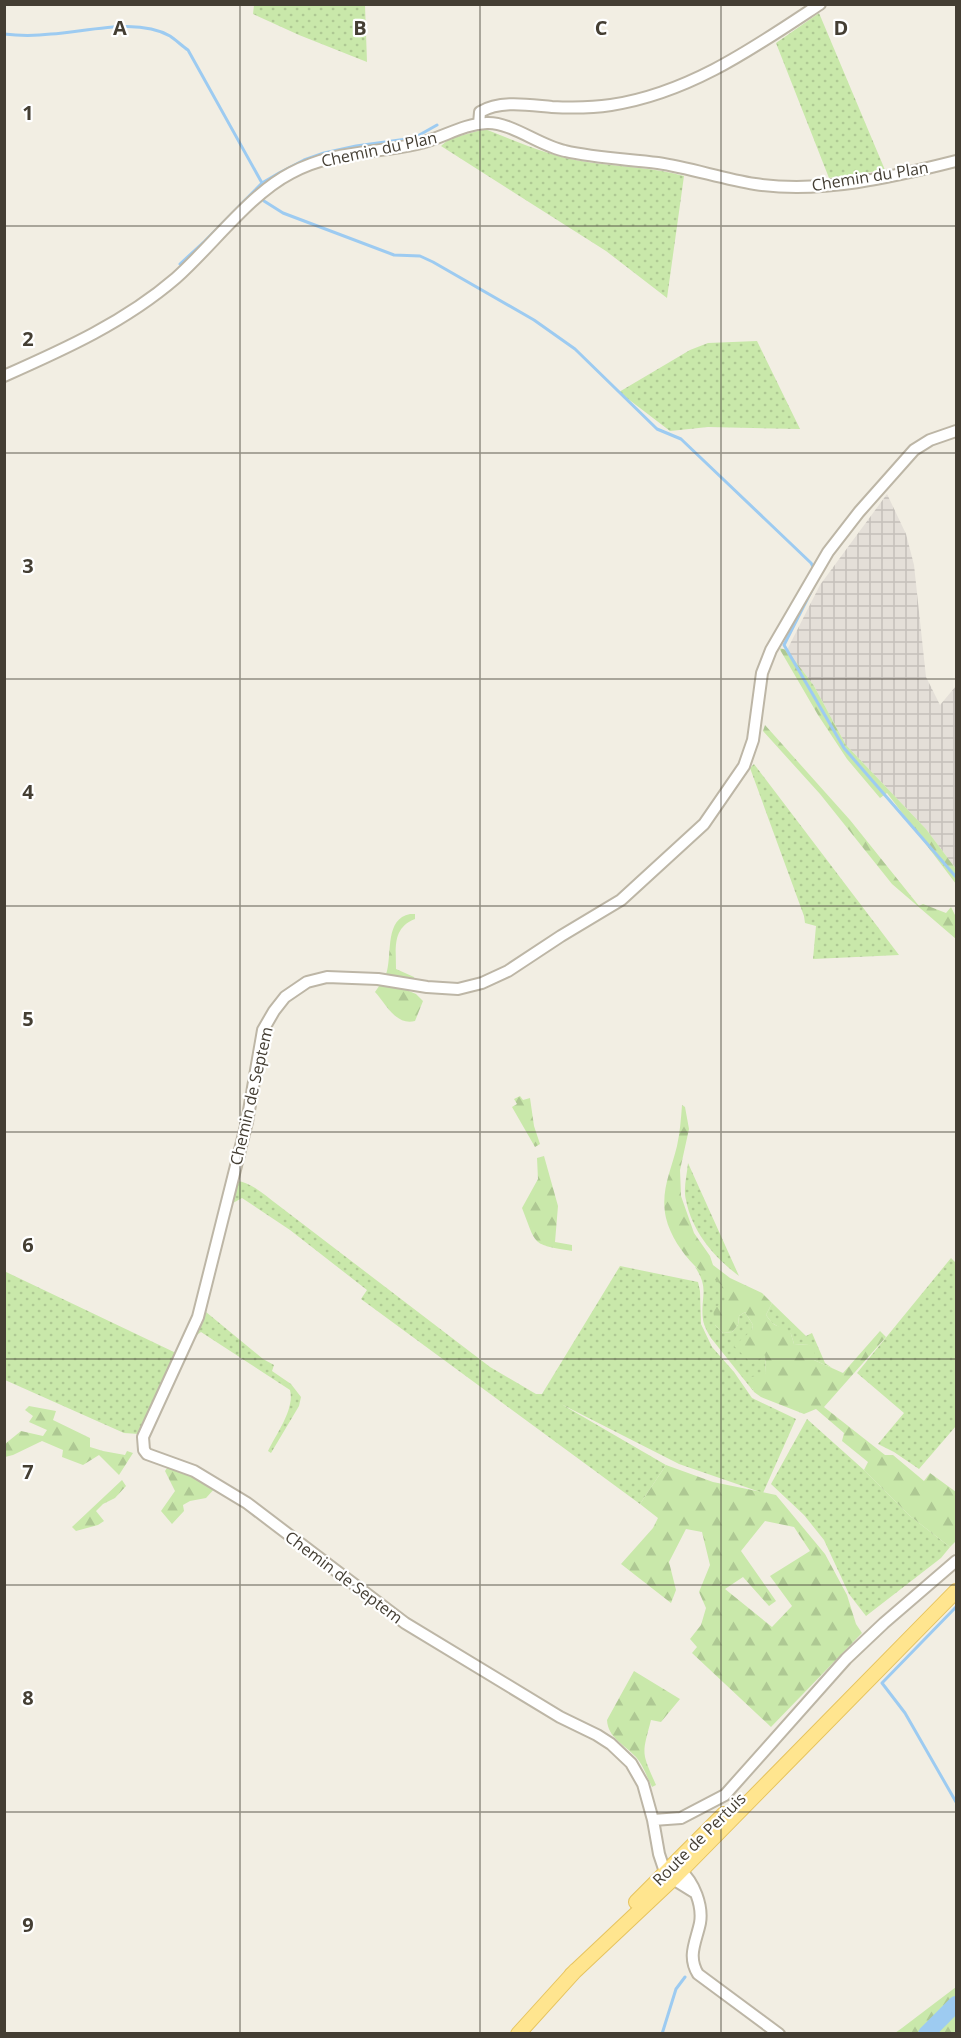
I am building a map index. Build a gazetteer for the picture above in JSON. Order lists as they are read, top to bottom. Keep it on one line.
{"streets":{"main road":["Route de Pertuis"],"street":["Chemin du Plan","Chemin de Septem"]},"crossings":[["Chemin de Septem","Route de Pertuis"]],"grid":{"columns":["A","B","C","D"],"rows":["1","2","3","4","5","6","7","8","9"]}}
